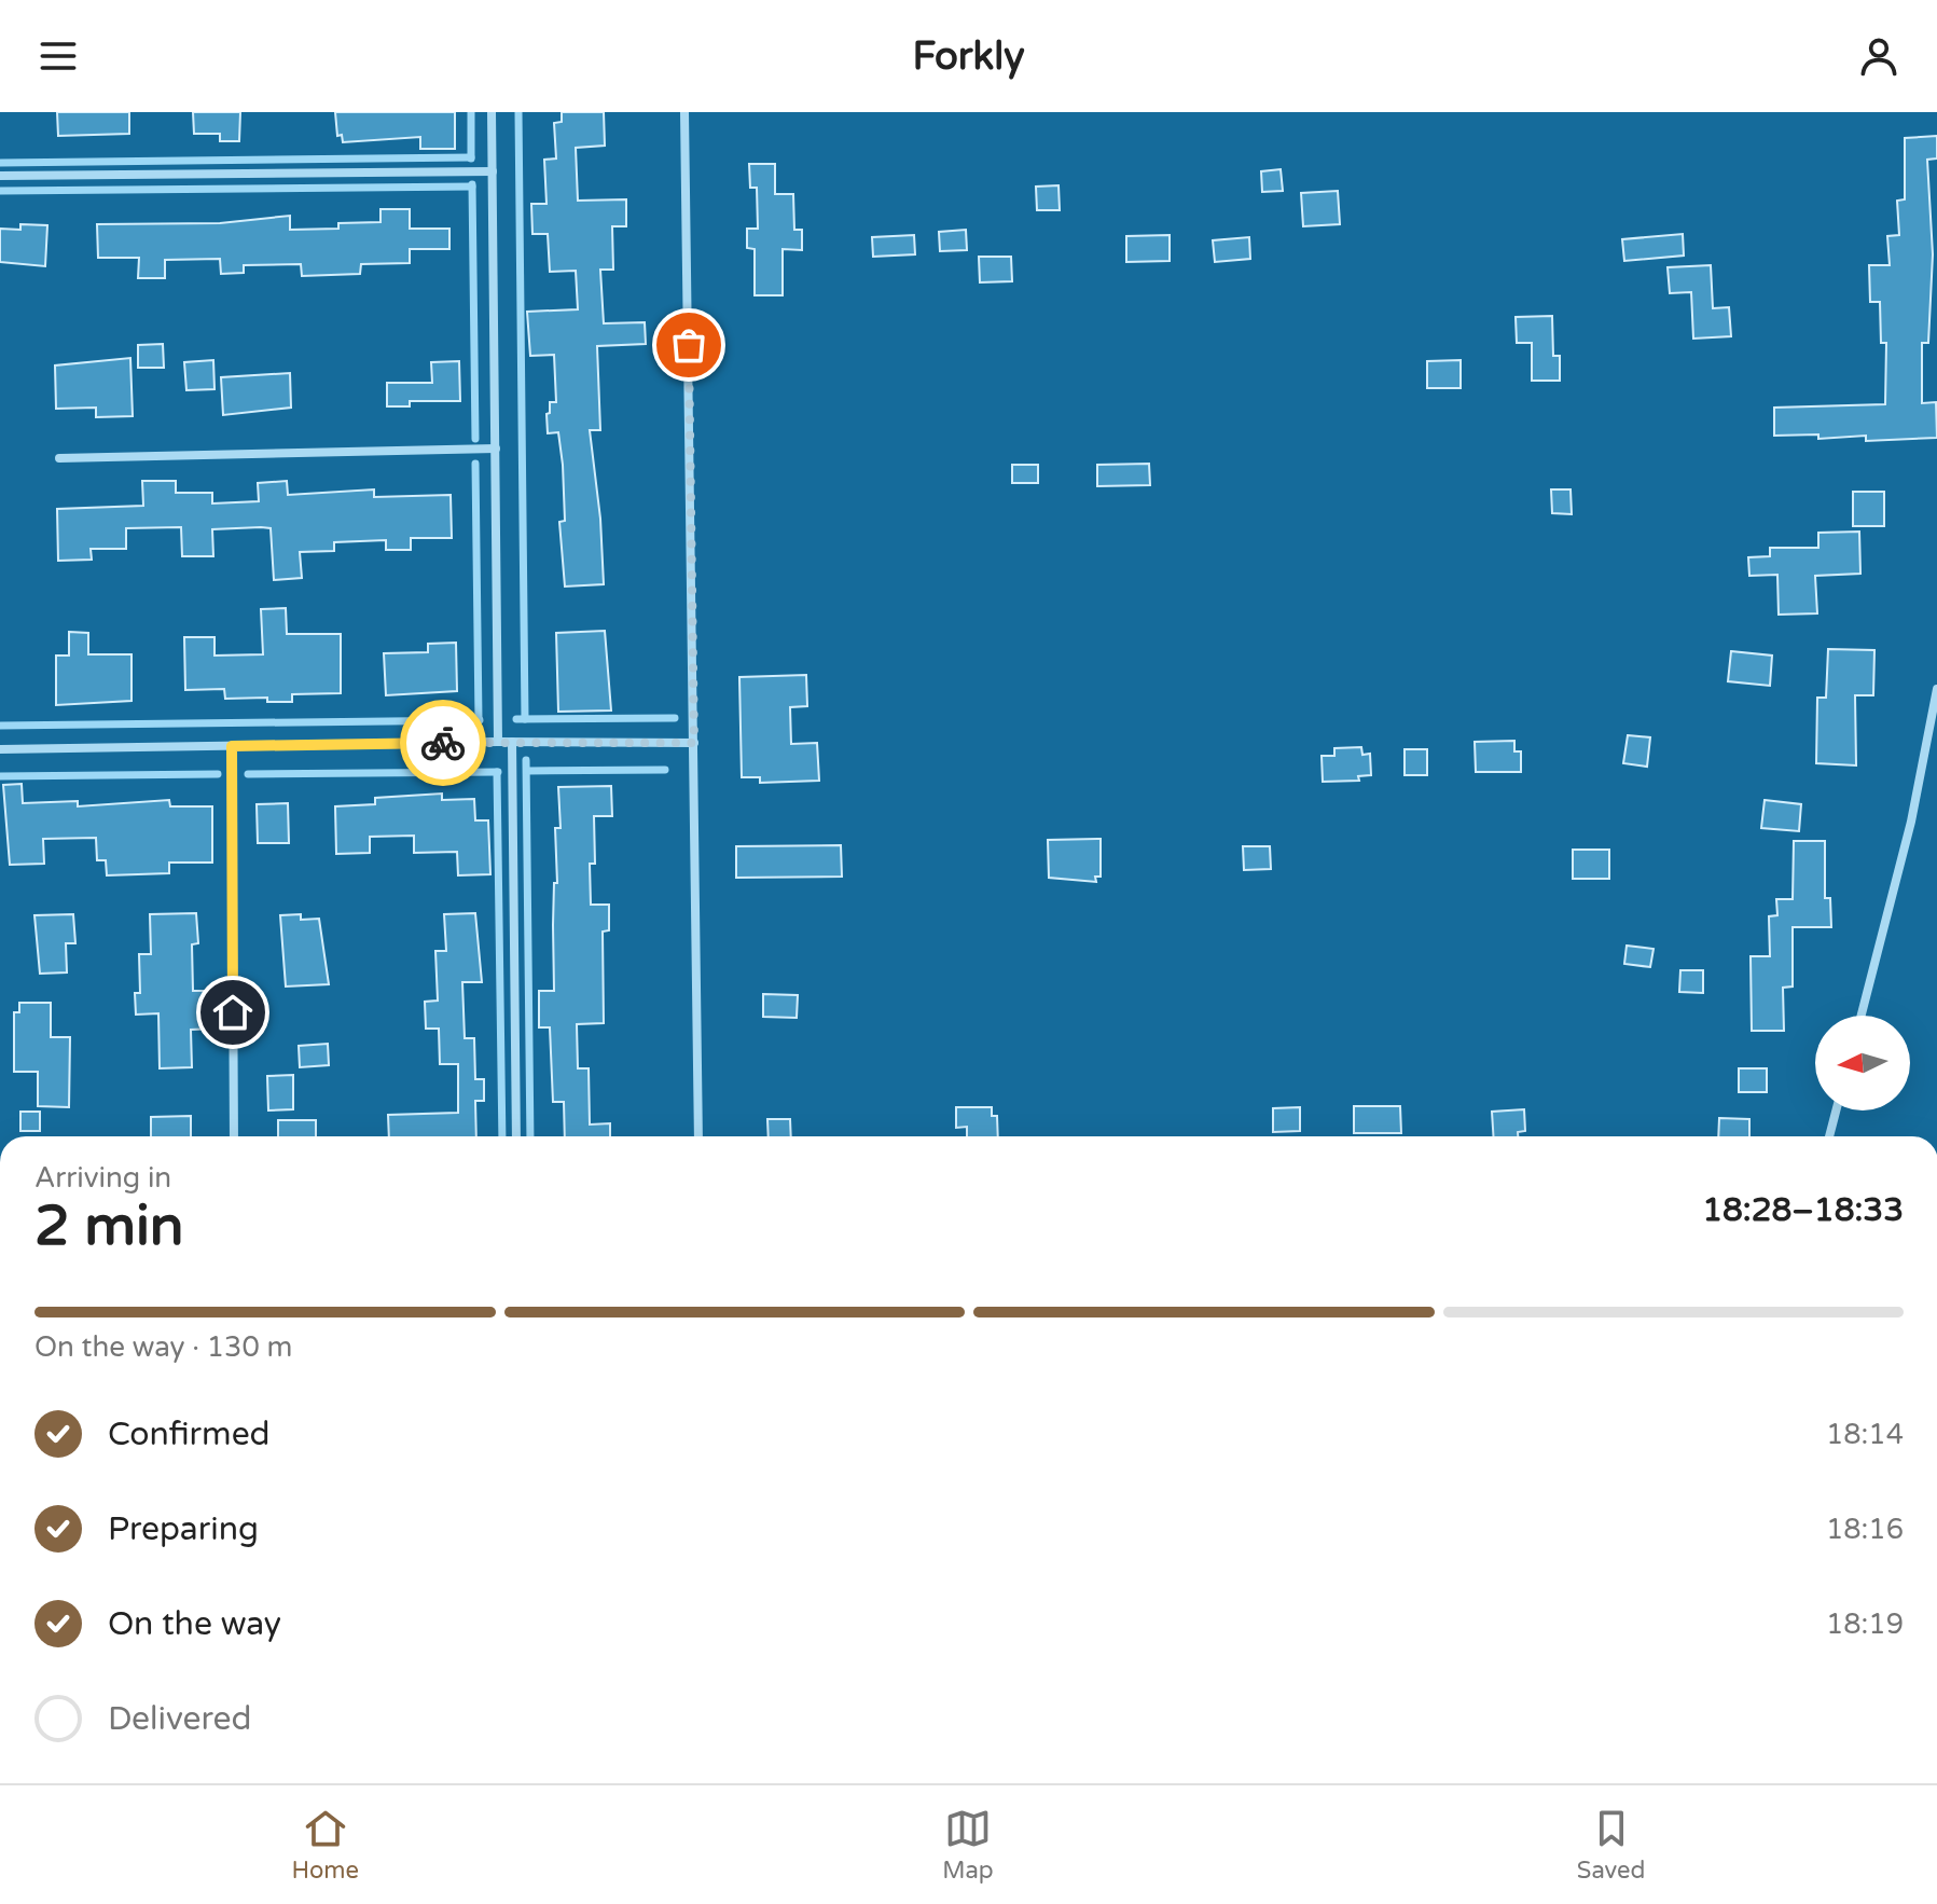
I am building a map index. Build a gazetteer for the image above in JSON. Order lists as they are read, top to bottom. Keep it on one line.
{"north":"left","page":{"header":"Forkly","heading":["2 min","Arriving in","18:28–18:33"],"bar":"On the way · 130 m","list":[["Confirmed","18:14"],["Preparing","18:16"],["On the way","18:19"],"Delivered"],"tabs":["Home","Map","Saved"]}}
